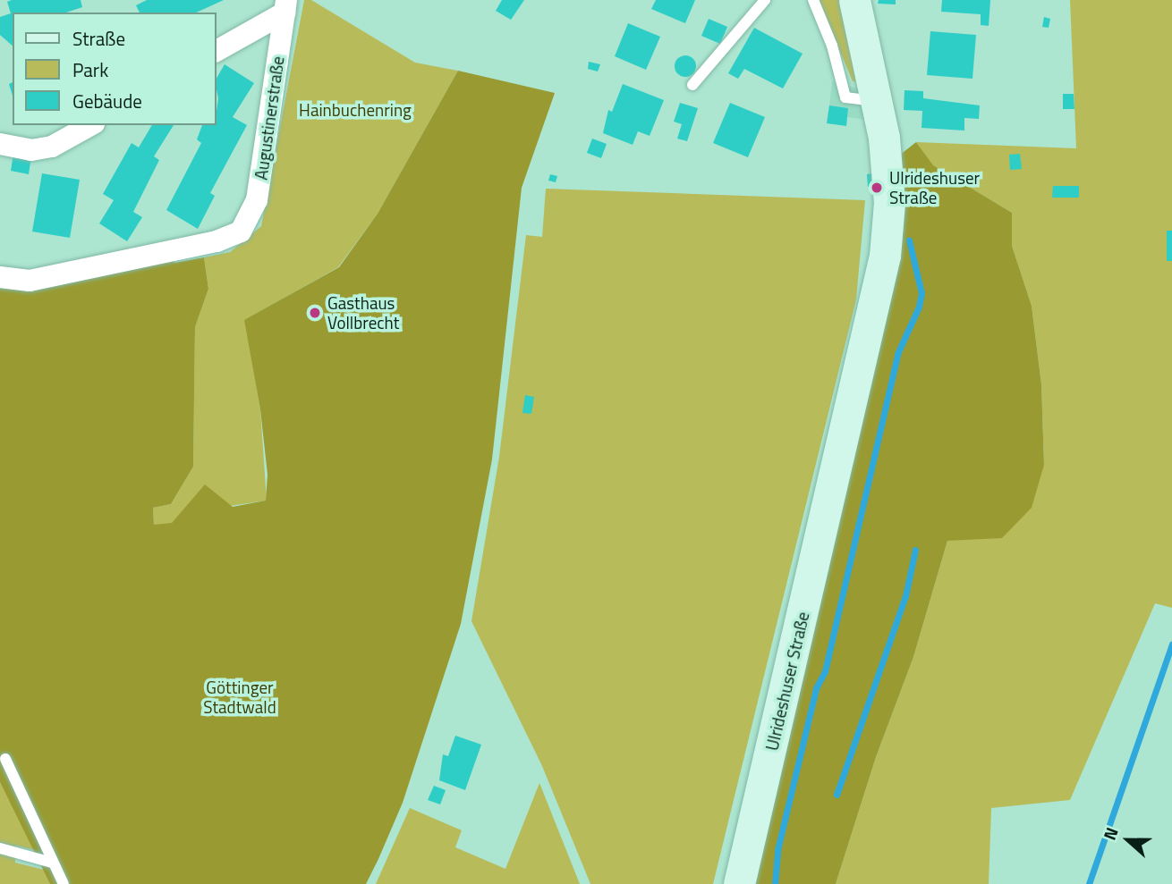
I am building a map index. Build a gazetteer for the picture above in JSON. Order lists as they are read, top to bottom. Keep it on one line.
{"streets":{"street":["Augustinerstraße","Ulrideshuser Straße"]},"parks":["Hainbuchenring","Göttinger Stadtwald"],"places":["Ulrideshuser Straße","Gasthaus Vollbrecht"],"legend":["Straße","Park","Gebäude"],"north":"left"}
